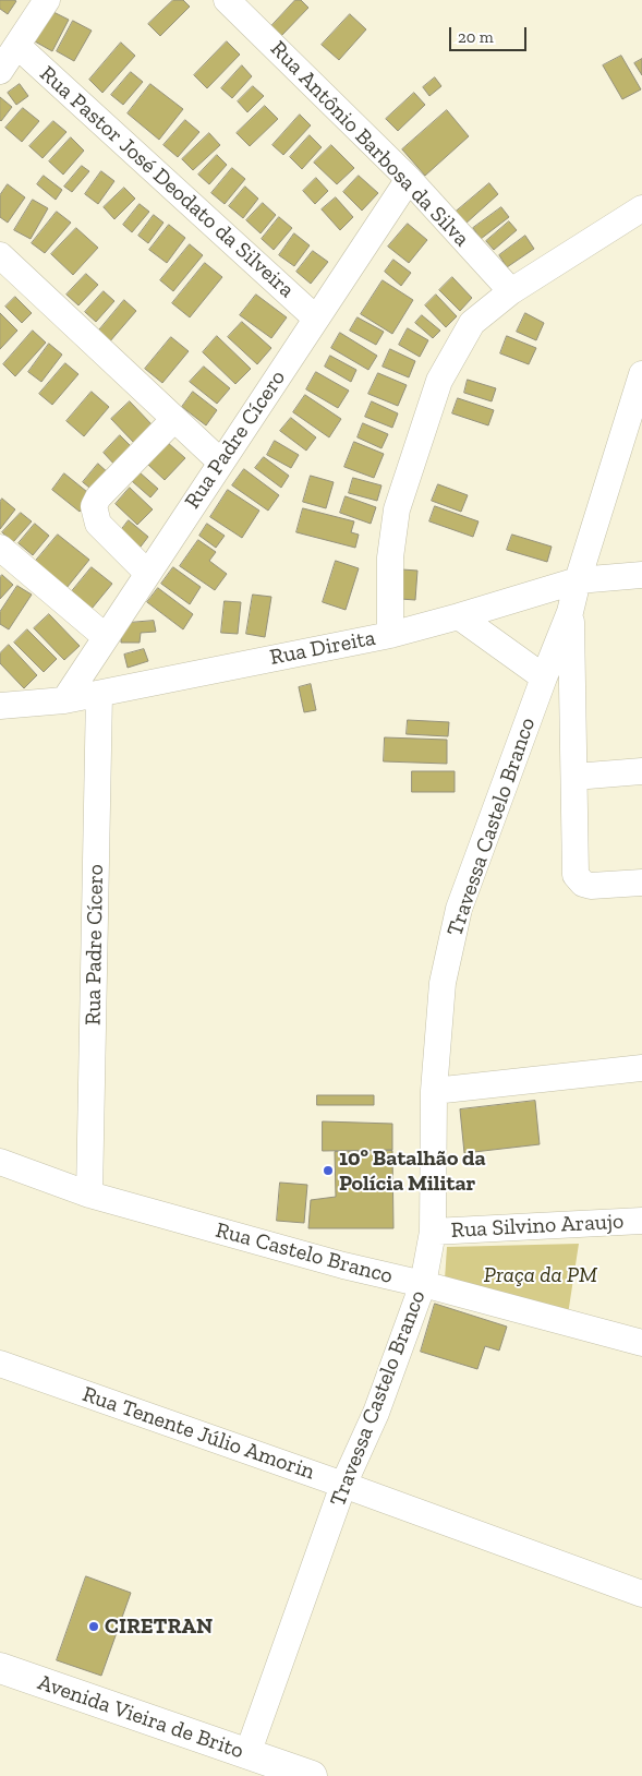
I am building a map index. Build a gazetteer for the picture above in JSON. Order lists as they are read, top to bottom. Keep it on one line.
{"streets":{"main road":["Avenida Vieira de Brito"],"street":["Rua Antônio Barbosa da Silva","Rua Pastor José Deodato da Silveira","Rua Padre Cícero","Rua Direita","Travessa Castelo Branco","Rua Silvino Araujo","Rua Castelo Branco","Rua Tenente Júlio Amorin"]},"crossings":[["Rua Antônio Barbosa da Silva","Rua Padre Cícero"],["Rua Pastor José Deodato da Silveira","Rua Padre Cícero"],["Rua Padre Cícero","Rua Direita"],["Rua Padre Cícero","Rua Castelo Branco"],["Rua Direita","Travessa Castelo Branco"],["Travessa Castelo Branco","Rua Silvino Araujo"],["Travessa Castelo Branco","Rua Castelo Branco"],["Travessa Castelo Branco","Rua Tenente Júlio Amorin"],["Travessa Castelo Branco","Avenida Vieira de Brito"]],"parks":["Praça da PM"],"places":["10º Batalhão da Polícia Militar","CIRETRAN"],"scale_bar":"20 m"}
